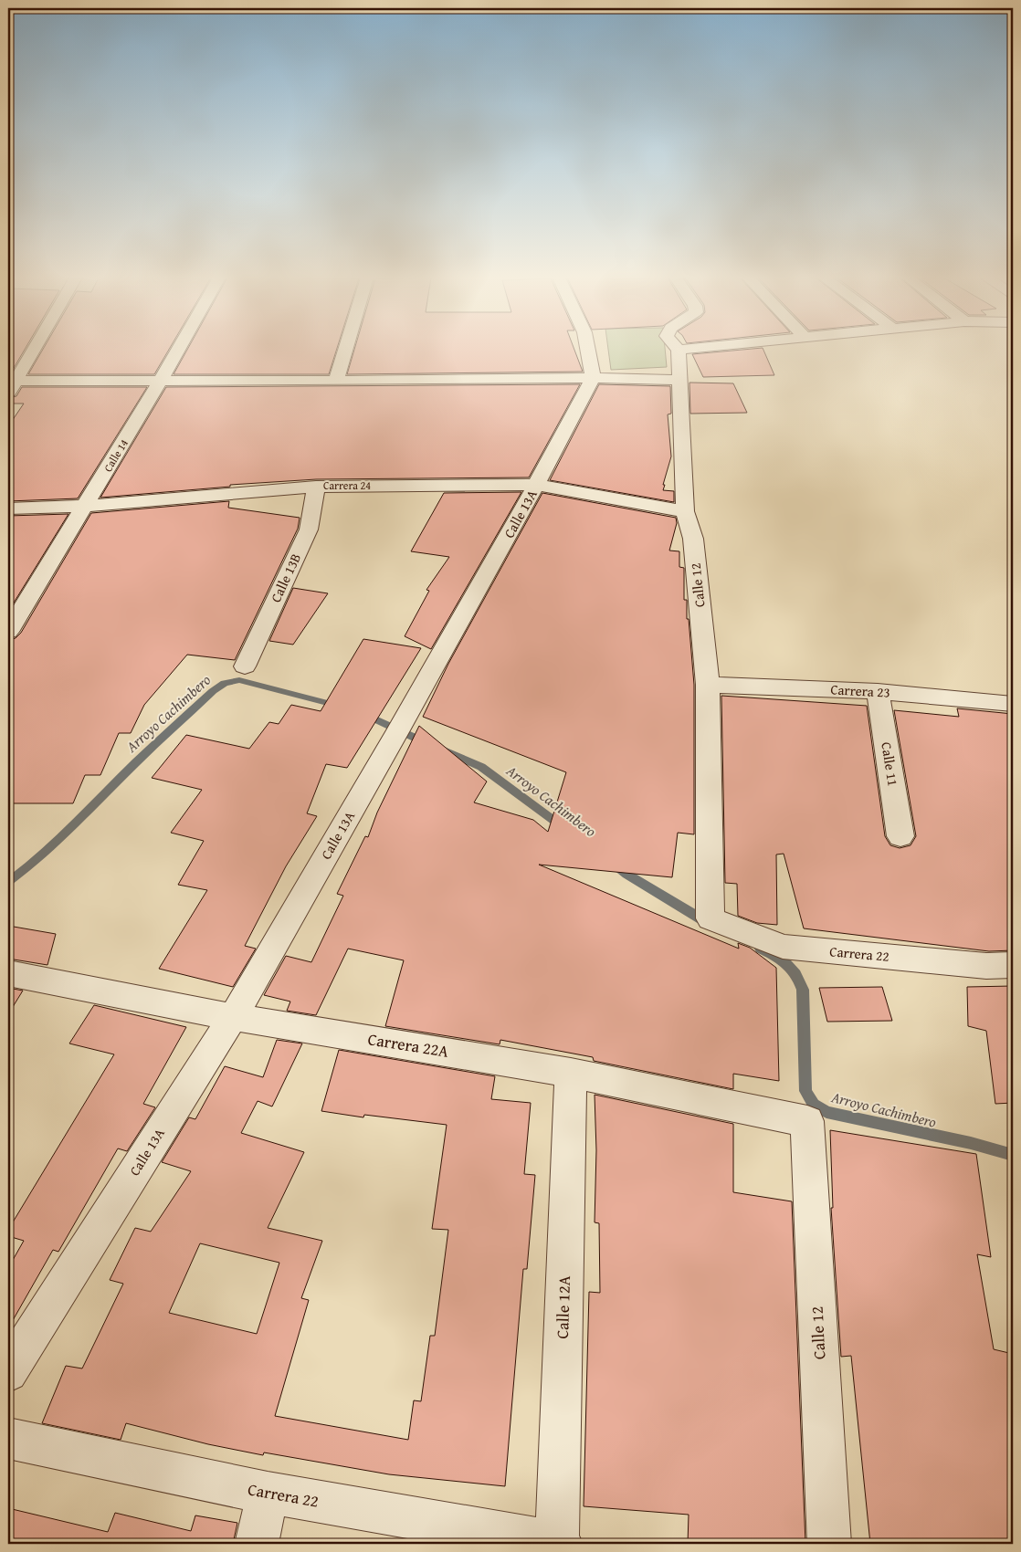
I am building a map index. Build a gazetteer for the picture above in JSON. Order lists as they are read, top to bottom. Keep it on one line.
{"streets":{"street":["Calle 14","Carrera 24","Calle 13A","Calle 13B","Calle 12","Carrera 23","Calle 11","Carrera 22","Carrera 22A","Calle 12A"]},"crossings":[["Calle 14","Carrera 24"],["Carrera 24","Calle 13A"],["Carrera 24","Calle 13B"],["Carrera 24","Calle 12"],["Calle 13A","Carrera 22A"],["Calle 12","Carrera 23"],["Calle 12","Carrera 22"],["Calle 12","Carrera 22A"],["Carrera 23","Calle 11"],["Carrera 22","Calle 12A"],["Carrera 22A","Calle 12A"]],"water":["Arroyo Cachimbero"]}
